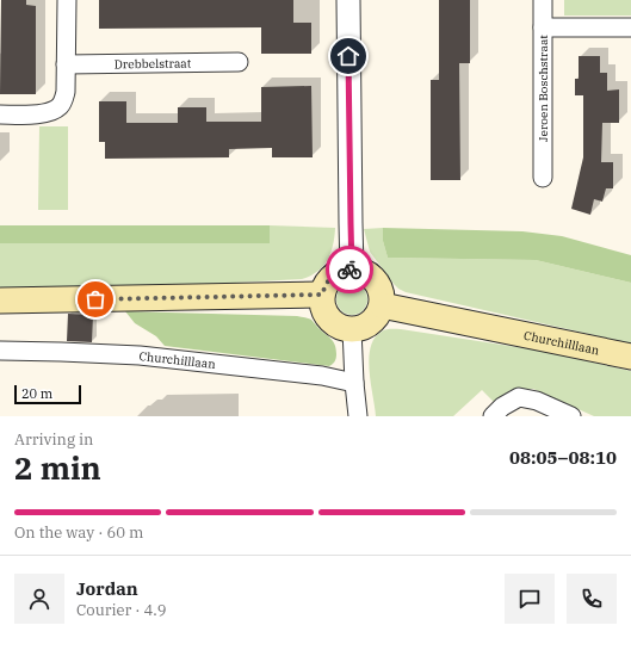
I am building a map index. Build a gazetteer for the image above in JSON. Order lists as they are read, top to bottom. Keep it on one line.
{"streets":{"main road":["Churchilllaan"],"street":["Drebbelstraat","Jeroen Boschstraat"]},"scale_bar":"20 m","page":{"scale":"20 m","heading":["2 min","Arriving in","08:05–08:10"],"panel":["Jordan","Courier · 4.9"],"bar":"On the way · 60 m"}}
